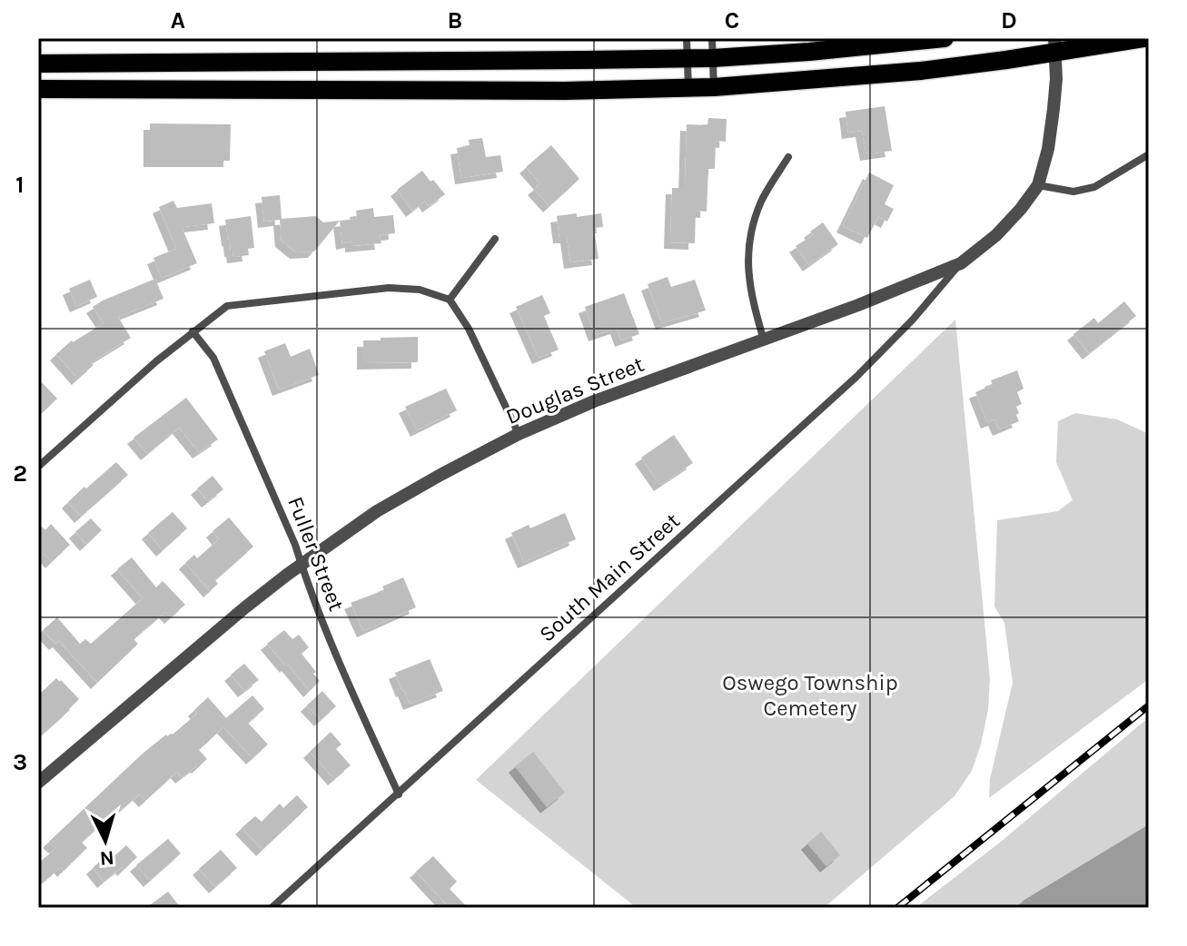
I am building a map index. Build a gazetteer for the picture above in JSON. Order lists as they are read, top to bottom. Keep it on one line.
{"streets":{"street":["Douglas Street","Fuller Street","South Main Street"]},"crossings":[["Douglas Street","Fuller Street"],["Douglas Street","South Main Street"],["Fuller Street","South Main Street"]],"parks":["Oswego Township Cemetery"],"north":"bottom","grid":{"columns":["A","B","C","D"],"rows":["1","2","3"]}}
